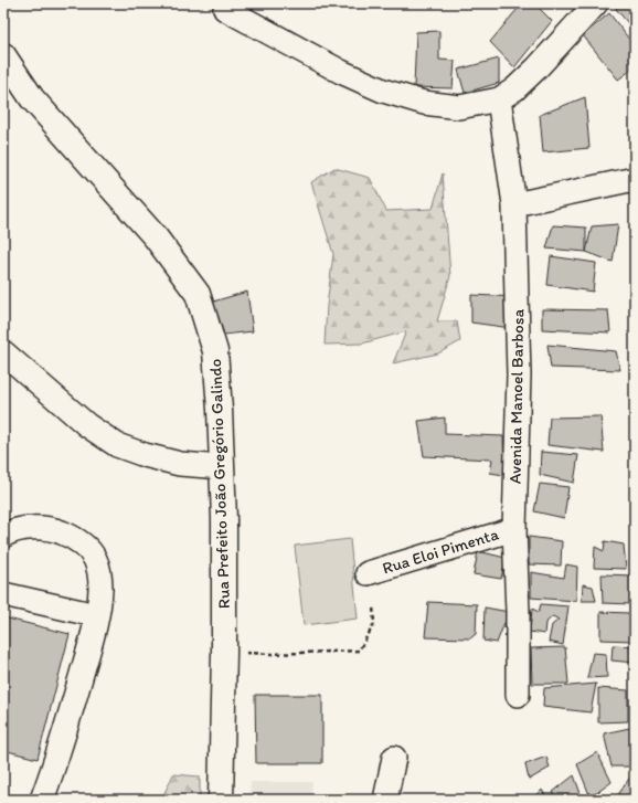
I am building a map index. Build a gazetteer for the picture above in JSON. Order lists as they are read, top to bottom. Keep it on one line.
{"streets":{"main road":["Rua Prefeito João Gregório Galindo"],"street":["Avenida Manoel Barbosa","Rua Eloi Pimenta"]},"crossings":[["Avenida Manoel Barbosa","Rua Eloi Pimenta"]]}
